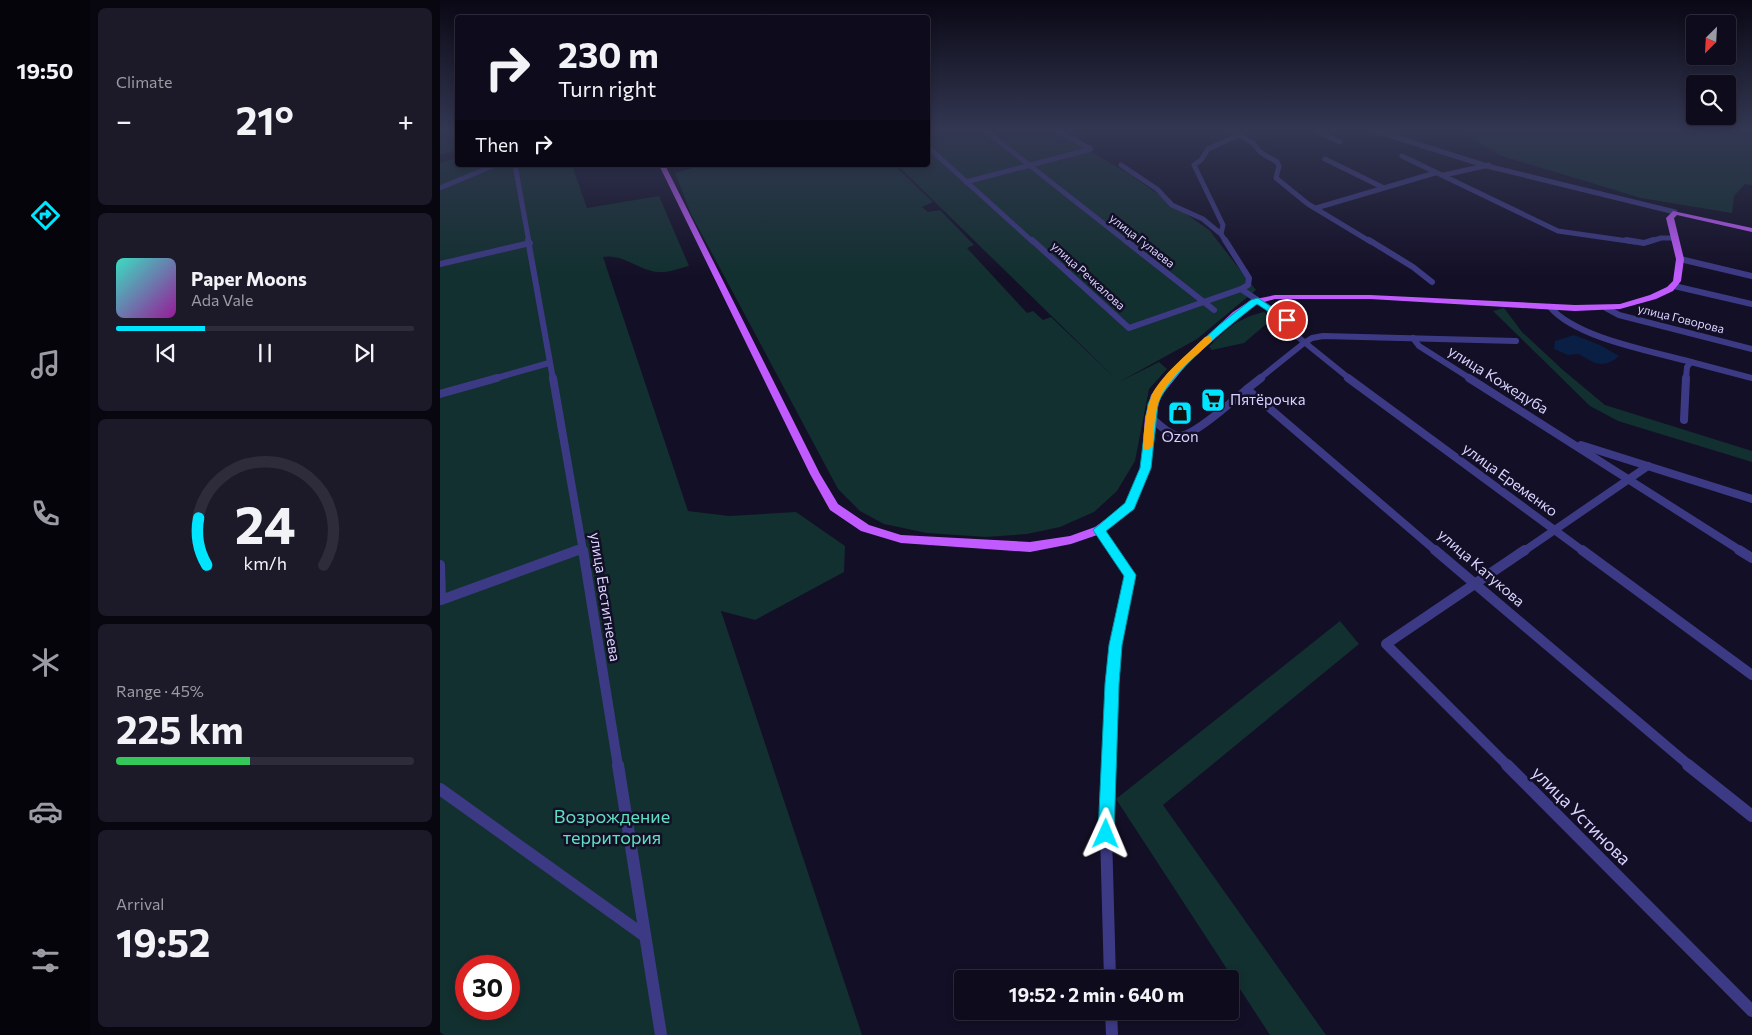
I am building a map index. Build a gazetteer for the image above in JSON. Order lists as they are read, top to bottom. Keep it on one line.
{"streets":{"street":["улица Гулаева","улица Речкалова","улица Говорова","улица Кожедуба","улица Еременко","улица Катукова","улица Евстигнеева","улица Устинова"]},"crossings":[["улица Гулаева","улица Речкалова"],["улица Кожедуба","улица Еременко"],["улица Катукова","улица Устинова"]],"parks":["Возрождение территория"],"places":{"supermarket":["Пятёрочка"],"shop":["Ozon"]},"north":"bottom left","page":{"tabs":"19:50","tile":["Climate",["Range · 45%","225 km"],["Arrival","19:52"]],"turn":["230 m","Turn right"],"heat":["−","21°","+"],"then":"Then","song":["Paper Moons","Ada Vale"],"limit":"30","trip":"19:52 · 2 min · 640 m","gauge":["24","km/h"]}}
